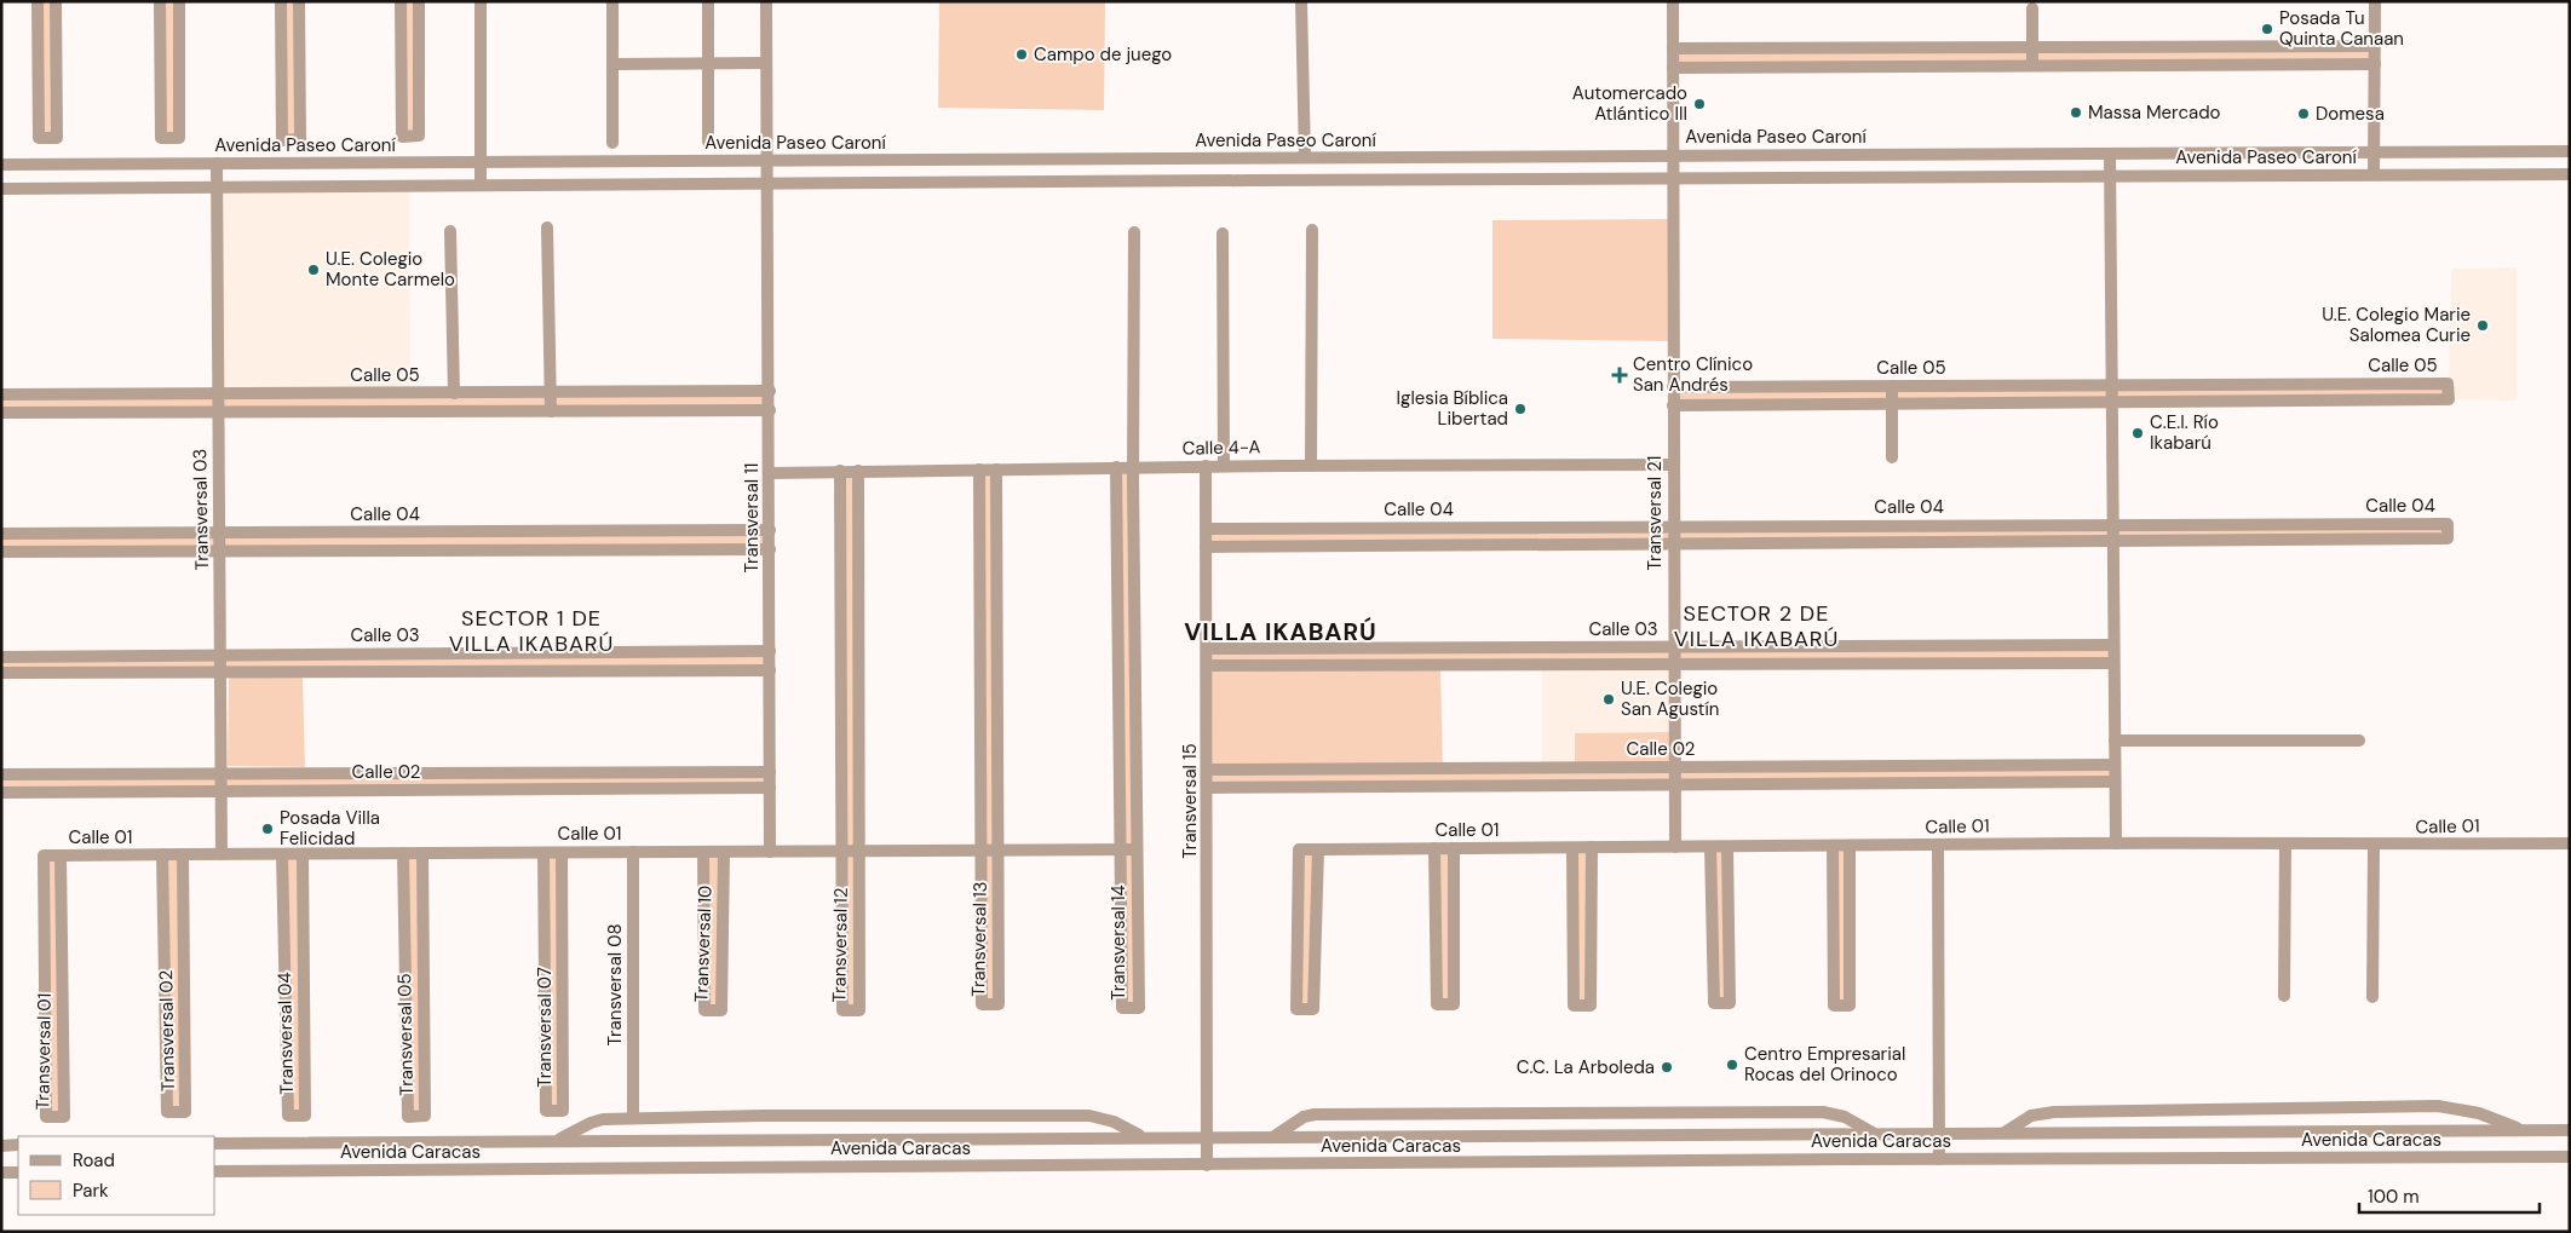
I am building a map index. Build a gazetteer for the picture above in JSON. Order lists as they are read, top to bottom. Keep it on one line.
{"streets":{"street":["Avenida Paseo Caroní","Calle 05","Calle 4-A","Calle 04","Transversal 03","Transversal 21","Transversal 11","Calle 03","Calle 02","Transversal 15","Calle 01","Transversal 13","Transversal 14","Transversal 10","Transversal 12","Transversal 08","Transversal 07","Transversal 02","Transversal 04","Transversal 05","Transversal 01","Avenida Caracas"]},"crossings":[["Avenida Paseo Caroní","Transversal 03"],["Avenida Paseo Caroní","Transversal 21"],["Avenida Paseo Caroní","Transversal 11"],["Calle 05","Transversal 03"],["Calle 05","Transversal 21"],["Calle 05","Transversal 11"],["Calle 4-A","Transversal 21"],["Calle 4-A","Transversal 11"],["Calle 4-A","Transversal 15"],["Calle 4-A","Transversal 13"],["Calle 4-A","Transversal 14"],["Calle 4-A","Transversal 12"],["Calle 04","Transversal 03"],["Calle 04","Transversal 21"],["Calle 04","Transversal 11"],["Calle 04","Transversal 15"],["Transversal 03","Calle 03"],["Transversal 03","Calle 02"],["Transversal 03","Calle 01"],["Transversal 21","Calle 03"],["Transversal 21","Calle 02"],["Transversal 21","Calle 01"],["Transversal 11","Calle 03"],["Transversal 11","Calle 02"],["Transversal 11","Calle 01"],["Calle 03","Transversal 15"],["Calle 02","Transversal 15"],["Transversal 15","Avenida Caracas"],["Calle 01","Transversal 13"],["Calle 01","Transversal 14"],["Calle 01","Transversal 10"],["Calle 01","Transversal 12"],["Calle 01","Transversal 08"],["Calle 01","Transversal 07"],["Calle 01","Transversal 02"],["Calle 01","Transversal 04"],["Calle 01","Transversal 05"],["Calle 01","Transversal 01"],["Transversal 08","Avenida Caracas"]],"districts":["SECTOR 2 DE VILLA IKABARÚ","SECTOR 1 DE VILLA IKABARÚ","VILLA IKABARÚ"],"places":{"other":["Posada Tu Quinta Canaan","Campo de juego","Automercado Atlántico III","Massa Mercado","Domesa","U.E. Colegio Monte Carmelo","U.E. Colegio Marie Salomea Curie","Iglesia Bíblica Libertad","C.E.I. Río Ikabarú","U.E. Colegio San Agustín","Posada Villa Felicidad","Centro Empresarial Rocas del Orinoco","C.C. La Arboleda"],"health":["Centro Clínico San Andrés"]},"legend":["Road","Park"],"scale_bar":"100 m"}
